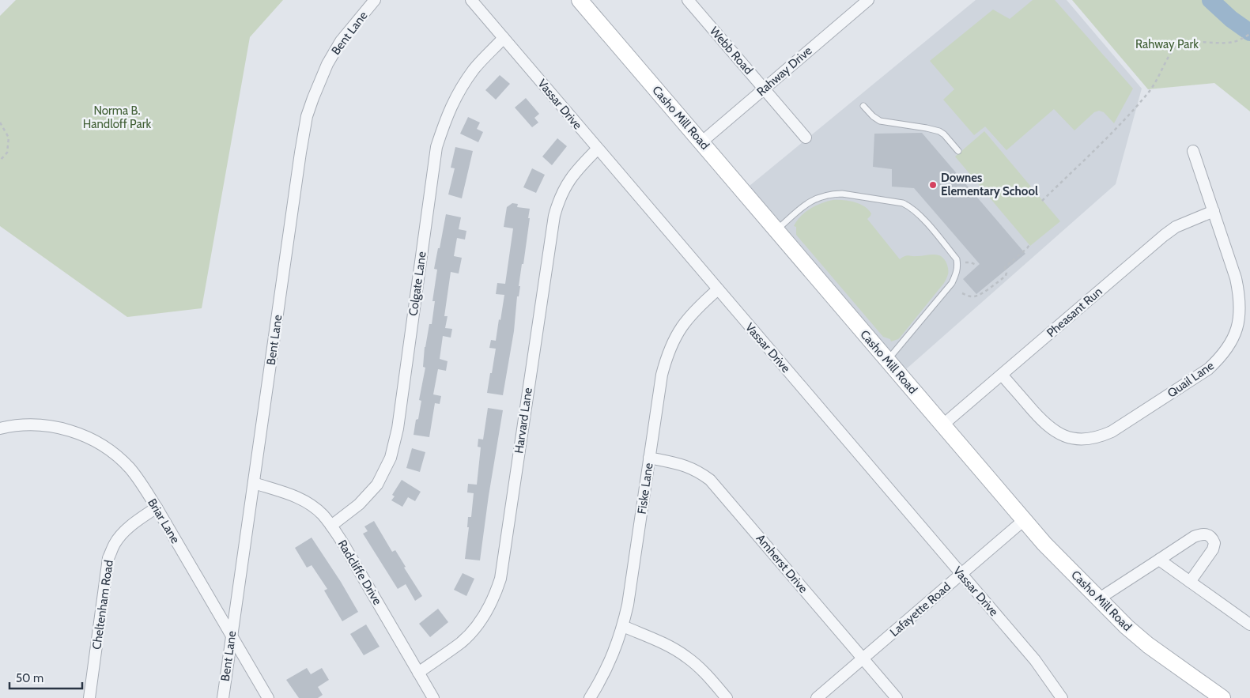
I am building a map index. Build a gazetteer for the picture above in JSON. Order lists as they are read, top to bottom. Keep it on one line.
{"streets":{"street":["Bent Lane","Webb Road","Rahway Drive","Vassar Drive","Casho Mill Road","Colgate Lane","Pheasant Run","Quail Lane","Harvard Lane","Fiske Lane","Briar Lane","Amherst Drive","Radcliffe Drive","Cheltenham Road","Lafayette Road"]},"crossings":[["Bent Lane","Briar Lane"],["Bent Lane","Radcliffe Drive"],["Webb Road","Rahway Drive"],["Rahway Drive","Casho Mill Road"],["Vassar Drive","Colgate Lane"],["Vassar Drive","Harvard Lane"],["Vassar Drive","Fiske Lane"],["Vassar Drive","Lafayette Road"],["Casho Mill Road","Pheasant Run"],["Casho Mill Road","Lafayette Road"],["Colgate Lane","Radcliffe Drive"],["Pheasant Run","Quail Lane"],["Harvard Lane","Radcliffe Drive"],["Fiske Lane","Amherst Drive"],["Briar Lane","Cheltenham Road"],["Amherst Drive","Lafayette Road"]],"parks":["Rahway Park","Norma B. Handloff Park"],"places":["Downes Elementary School"],"scale_bar":"50 m"}
